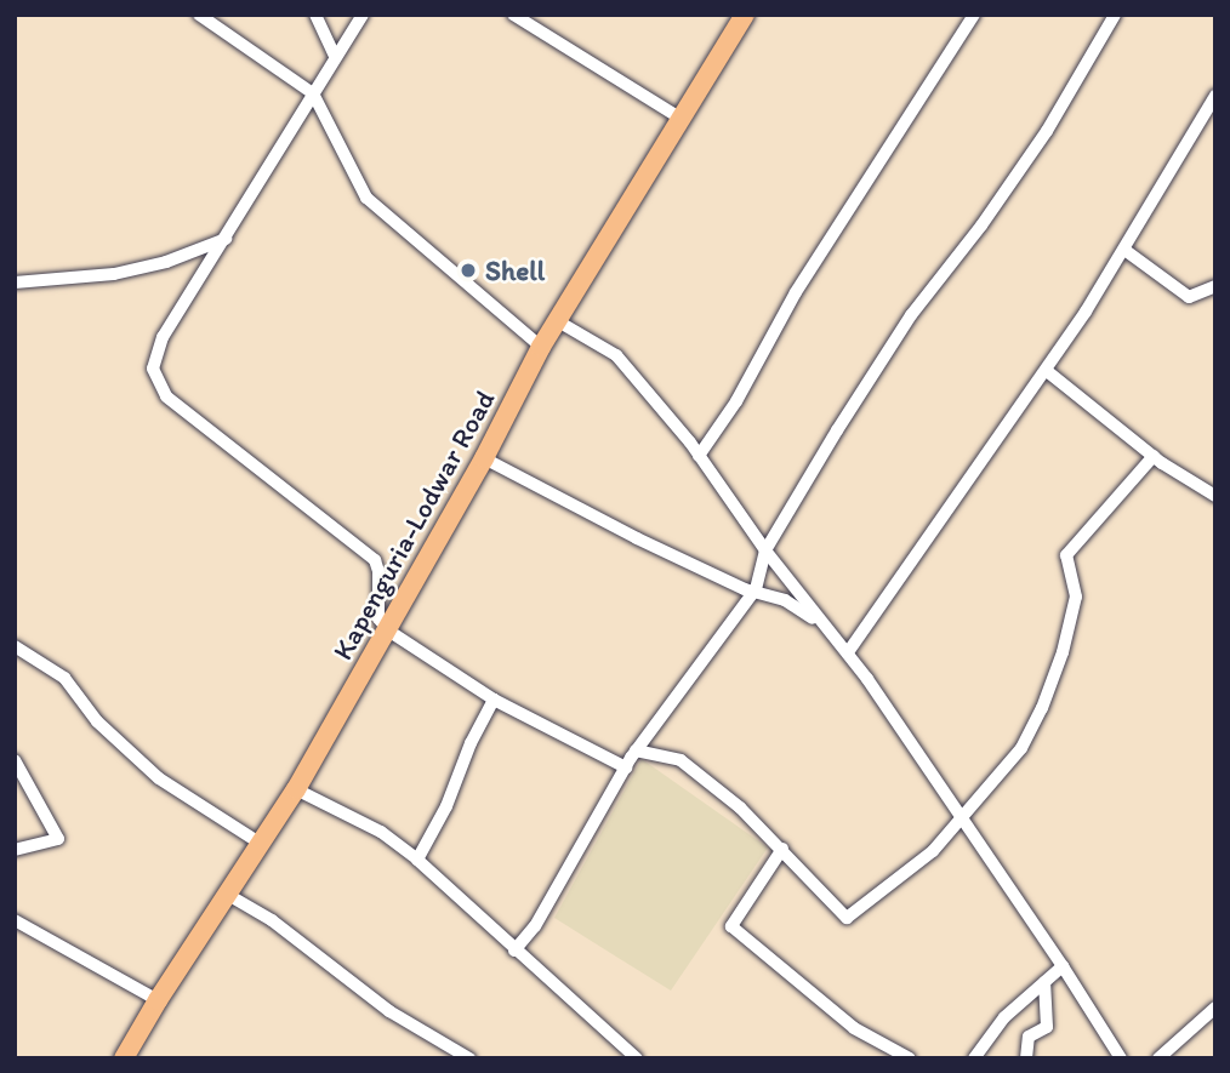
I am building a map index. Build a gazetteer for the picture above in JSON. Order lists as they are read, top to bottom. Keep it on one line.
{"streets":{"highway":["Kapenguria-Lodwar Road"]},"places":["Shell"]}
